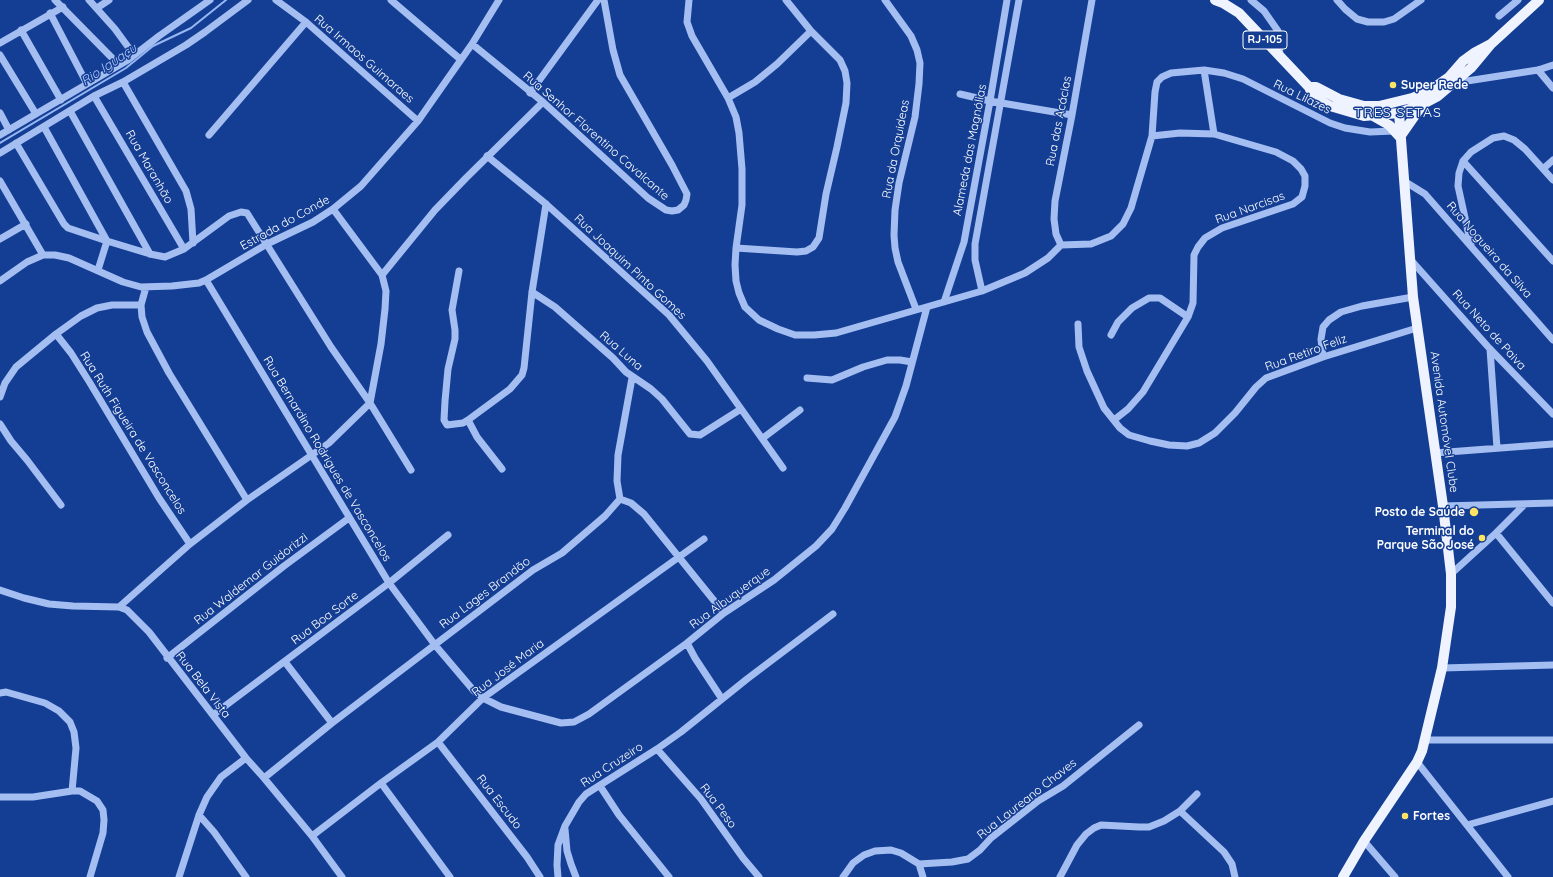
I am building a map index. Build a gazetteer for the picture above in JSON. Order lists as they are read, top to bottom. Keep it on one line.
{"streets":{"main road":["RJ-105","Avenida Automóvel Clube"],"street":["Rua Irmaos Guimaraes","Rua Lilazes","Rua das Acácias","Rua Senhor Florentino Cavalcante","Rua da Orquideas","Alameda das Magnólias","Rua Maranhão","Rua Narcisas","Estrada do Conde","Rua Nogueira da Silva","Rua Joaquim Pinto Gomes","Rua Neto de Paiva","Rua Luna","Rua Retiro Feliz","Rua Ruth Figueira de Vasconcelos","Rua Bernardino Rodrigues de Vasconcelos","Rua Waldemar Guidorizzi","Rua Lages Brandão","Rua Albuquerque","Rua Boa Sorte","Rua José Maria","Rua Bela Vista","Rua Cruzeiro","Rua Laureano Chaves","Rua Escudo","Rua Peso"]},"crossings":[["RJ-105","Avenida Automóvel Clube"],["Rua Irmaos Guimaraes","Estrada do Conde"],["Rua Lilazes","Rua Narcisas"],["Rua Lilazes","Avenida Automóvel Clube"],["Rua Senhor Florentino Cavalcante","Estrada do Conde"],["Rua Narcisas","Rua Retiro Feliz"],["Estrada do Conde","Rua Bernardino Rodrigues de Vasconcelos"],["Rua Nogueira da Silva","Avenida Automóvel Clube"],["Rua Joaquim Pinto Gomes","Rua Luna"],["Rua Neto de Paiva","Avenida Automóvel Clube"],["Rua Retiro Feliz","Avenida Automóvel Clube"],["Rua Bernardino Rodrigues de Vasconcelos","Rua Waldemar Guidorizzi"],["Rua Bernardino Rodrigues de Vasconcelos","Rua Lages Brandão"],["Rua Bernardino Rodrigues de Vasconcelos","Rua Albuquerque"],["Rua Bernardino Rodrigues de Vasconcelos","Rua Boa Sorte"],["Rua Waldemar Guidorizzi","Rua Bela Vista"],["Rua Lages Brandão","Rua Albuquerque"],["Rua Lages Brandão","Rua Bela Vista"],["Rua Albuquerque","Rua José Maria"],["Rua Boa Sorte","Rua Bela Vista"],["Rua José Maria","Rua Bela Vista"],["Rua José Maria","Rua Escudo"],["Rua Cruzeiro","Rua Peso"]],"districts":["TRES SETAS"],"water":["Rio Iguaçu"],"places":["Super Rede","Posto de Saúde","Terminal do Parque São José","Fortes"]}
